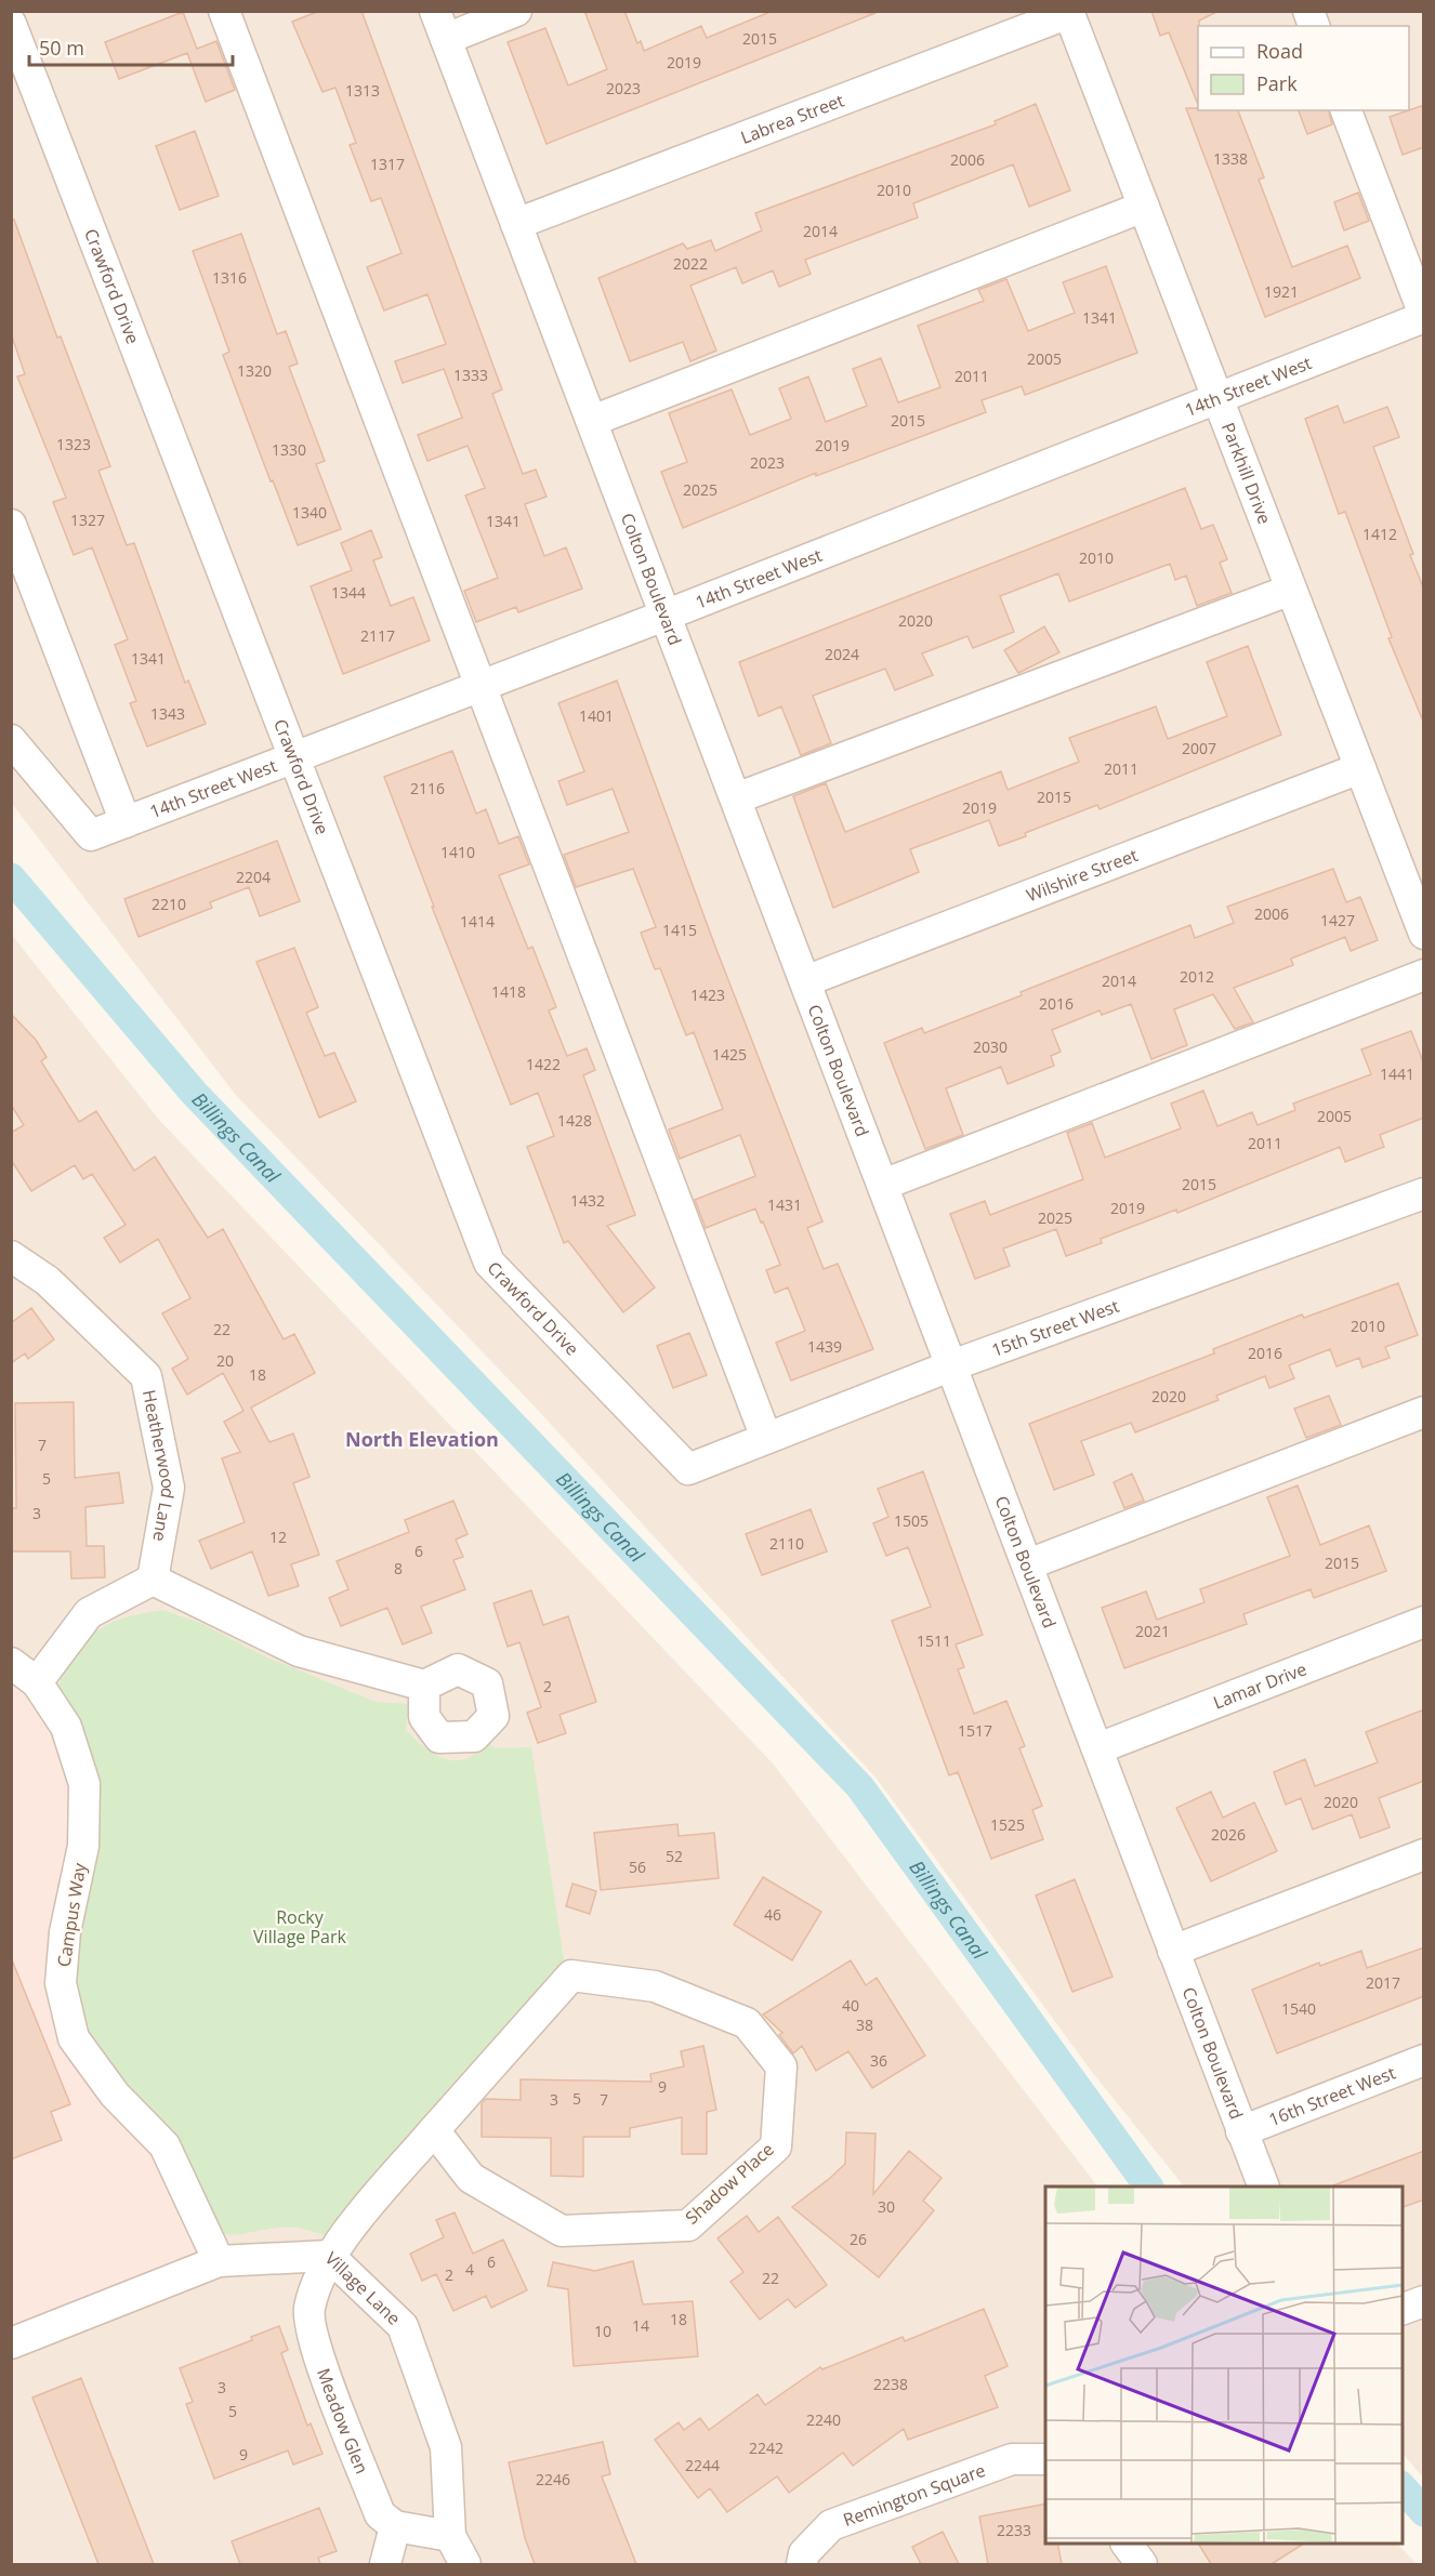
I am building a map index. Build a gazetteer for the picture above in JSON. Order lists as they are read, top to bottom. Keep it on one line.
{"streets":{"street":["Labrea Street","Crawford Drive","14th Street West","Parkhill Drive","Colton Boulevard","Wilshire Street","15th Street West","Heatherwood Lane","Lamar Drive","Campus Way","16th Street West","Shadow Place","Village Lane","Meadow Glen","Remington Square"]},"crossings":[["Labrea Street","Parkhill Drive"],["Labrea Street","Colton Boulevard"],["Crawford Drive","14th Street West"],["Crawford Drive","15th Street West"],["14th Street West","Parkhill Drive"],["14th Street West","Colton Boulevard"],["Parkhill Drive","Wilshire Street"],["Colton Boulevard","Wilshire Street"],["Colton Boulevard","15th Street West"],["Colton Boulevard","Lamar Drive"],["Colton Boulevard","16th Street West"],["Campus Way","Village Lane"],["Shadow Place","Village Lane"],["Shadow Place","Meadow Glen"],["Village Lane","Meadow Glen"]],"districts":["North Elevation"],"water":["Billings Canal"],"parks":["Rocky Village Park"],"house_numbers":["2015","2019","2023","1313","1338","2006","1317","2010","2014","2022","1316","1921","1341","2005","1320","1333","2011","2015","1323","2019","1330","2023","2025","1340","1327","1341","1412","2010","1344","2020","2117","2024","1341","1343","1401","2007","2011","2116","2015","2019","1410","2204","2210","2006","1427","1414","1415","2012","2014","1418","1423","2016","2030","1425","1422","1441","2005","1428","2011","2015","1432","1431","2019","2025","2010","22","1439","2016","20","18","2020","7","5","3","1505","12","2110","6","2015","8","2021","1511","2","1517","2020","1525","2026","52","56","46","2017","40","1540","38","36","9","5","3","7","30","26","6","4","2","22","18","14","10","2238","3","5","2240","2242","9","2244","2246","2233"],"legend":["Road","Park"],"scale_bar":"50 m"}
